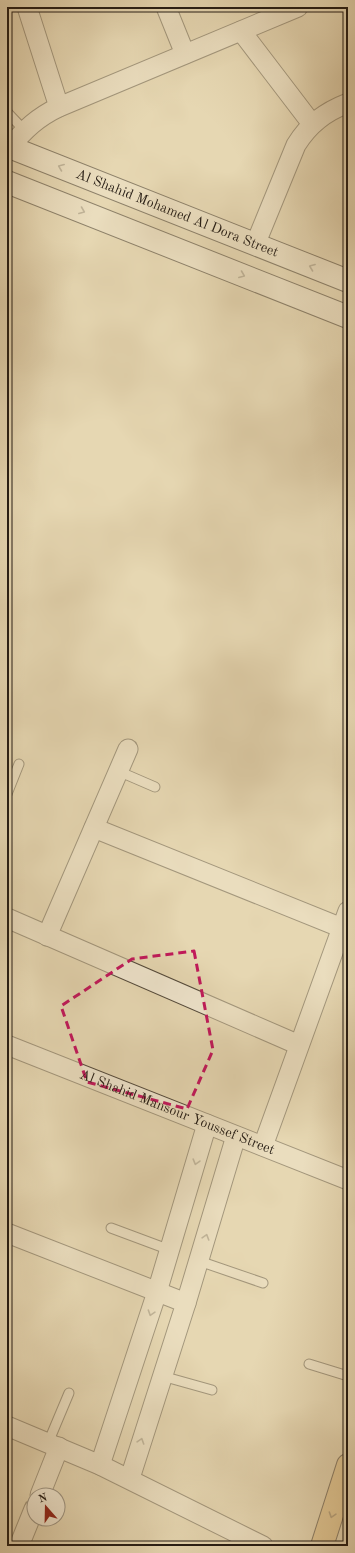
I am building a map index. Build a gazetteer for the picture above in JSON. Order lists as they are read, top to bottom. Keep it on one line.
{"streets":{"main road":["Al Shahid Mohamed Al Dora Street"],"street":["Al Shahid Mansour Youssef Street"]},"north":"top"}
